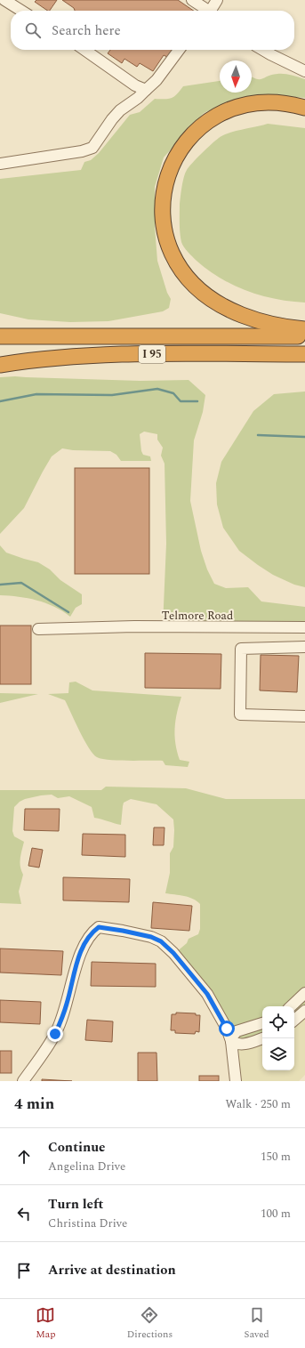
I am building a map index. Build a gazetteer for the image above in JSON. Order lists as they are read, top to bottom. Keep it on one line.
{"streets":{"highway":["I 95"],"street":["Telmore Road"]},"north":"bottom","page":{"search":"Search here","heading":["4 min","Walk · 250 m"],"list":[["Continue","Angelina Drive","150 m"],["Turn left","Christina Drive","100 m"],"Arrive at destination"],"nav":["Map","Directions","Saved"]}}
